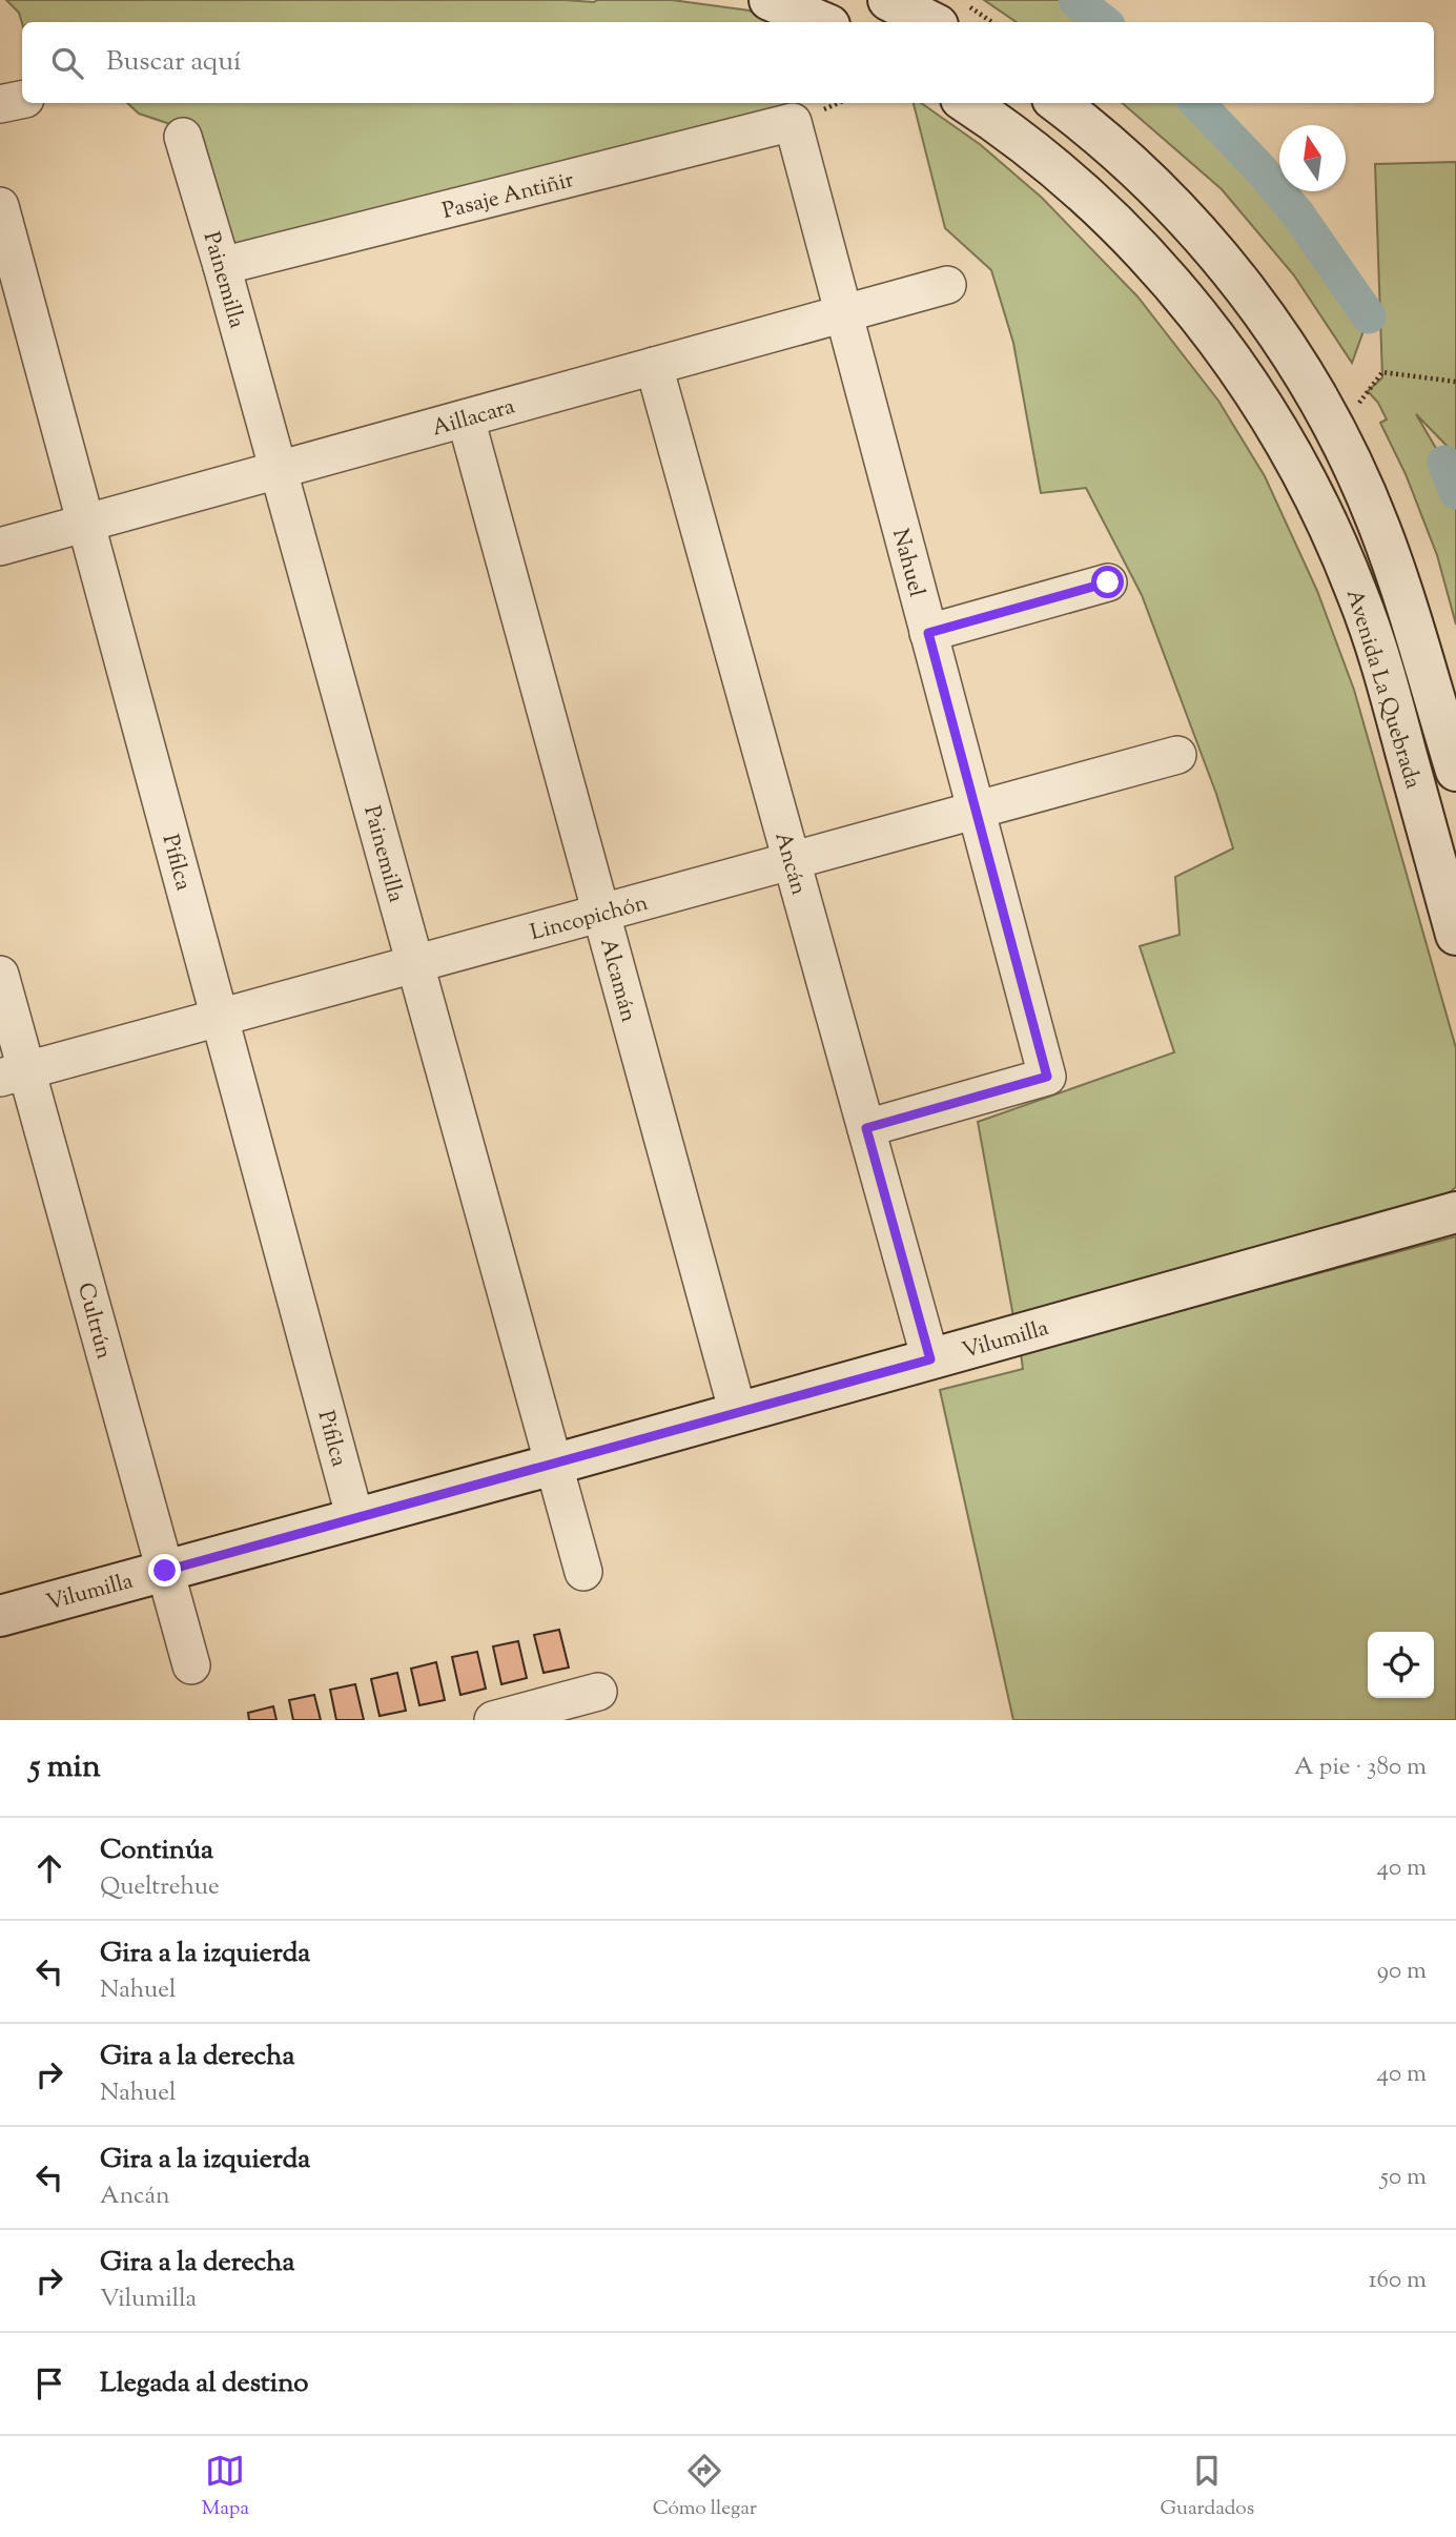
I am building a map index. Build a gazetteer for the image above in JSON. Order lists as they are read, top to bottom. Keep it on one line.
{"streets":{"main road":["Avenida La Quebrada","Vilumilla"],"street":["Pasaje Antiñir","Painemilla","Aillacara","Nahuel","Pifilca","Ancán","Lincopichón","Alcamán","Cultrún"]},"crossings":[["Pasaje Antiñir","Painemilla"],["Pasaje Antiñir","Nahuel"],["Painemilla","Aillacara"],["Painemilla","Lincopichón"],["Painemilla","Vilumilla"],["Aillacara","Nahuel"],["Aillacara","Pifilca"],["Aillacara","Ancán"],["Aillacara","Alcamán"],["Nahuel","Ancán"],["Nahuel","Lincopichón"],["Pifilca","Lincopichón"],["Pifilca","Vilumilla"],["Ancán","Lincopichón"],["Ancán","Vilumilla"],["Lincopichón","Alcamán"],["Lincopichón","Cultrún"],["Alcamán","Vilumilla"],["Cultrún","Vilumilla"]],"north":"top","page":{"search":"Buscar aquí","heading":["5 min","A pie · 380 m"],"list":[["Continúa","Queltrehue","40 m"],["Gira a la izquierda","Nahuel","90 m"],["Gira a la derecha","Nahuel","40 m"],["Gira a la izquierda","Ancán","50 m"],["Gira a la derecha","Vilumilla","160 m"],"Llegada al destino"],"nav":["Mapa","Cómo llegar","Guardados"]}}
